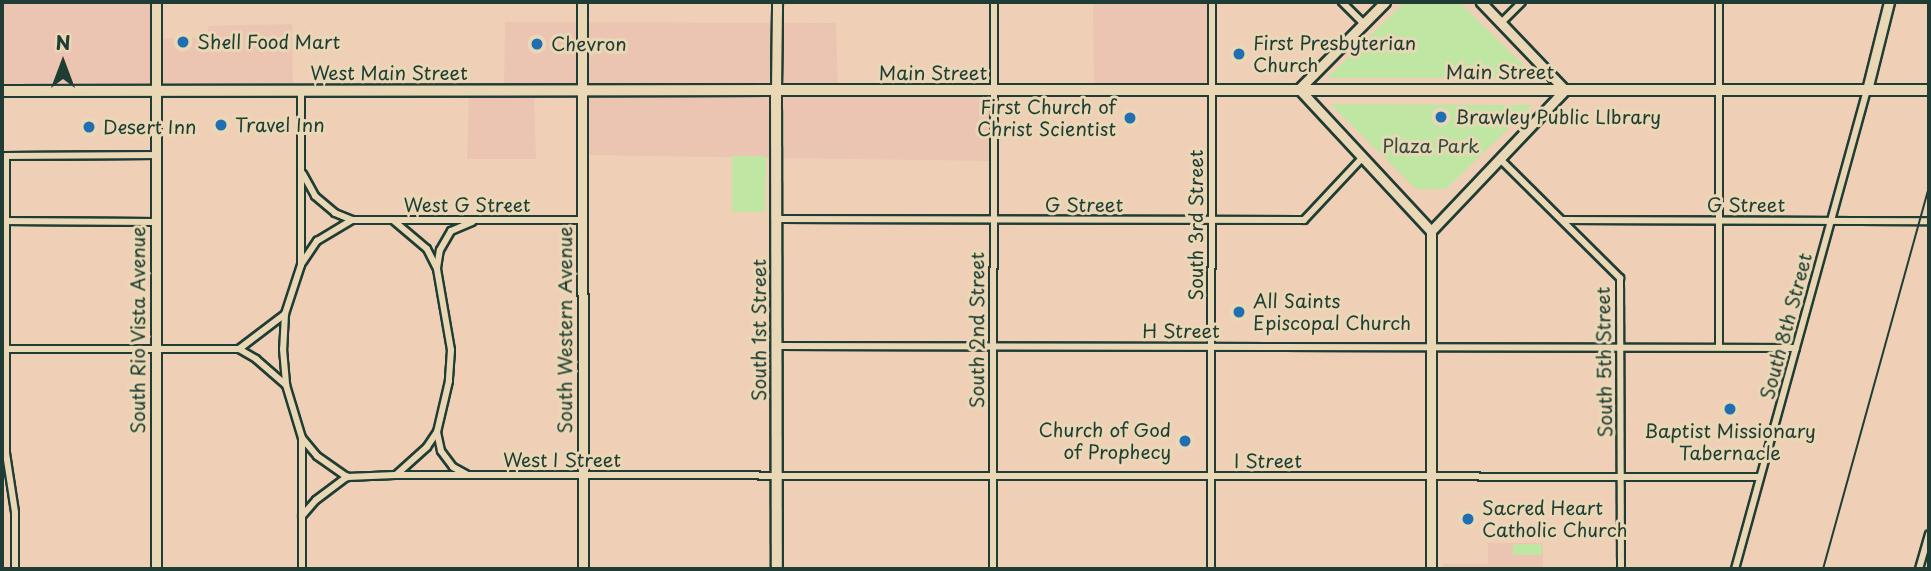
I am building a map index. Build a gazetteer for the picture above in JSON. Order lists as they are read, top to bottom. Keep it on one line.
{"streets":{"highway":["West Main Street","South 1st Street"],"main road":["Main Street"],"street":["West G Street","G Street","South 3rd Street","South 8th Street","South Rio Vista Avenue","South Western Avenue","South 2nd Street","H Street","South 5th Street","West I Street","I Street"]},"crossings":[["Main Street","West Main Street"],["Main Street","South 3rd Street"],["Main Street","South 8th Street"],["Main Street","South 1st Street"],["Main Street","South 2nd Street"],["West Main Street","South Rio Vista Avenue"],["West Main Street","South Western Avenue"],["West Main Street","South 1st Street"],["West G Street","South Western Avenue"],["West G Street","West I Street"],["G Street","South 3rd Street"],["G Street","South 8th Street"],["G Street","South 1st Street"],["G Street","South 2nd Street"],["G Street","South 5th Street"],["South 3rd Street","H Street"],["South 3rd Street","I Street"],["South 8th Street","H Street"],["South 8th Street","I Street"],["South Western Avenue","West I Street"],["South 1st Street","H Street"],["South 1st Street","West I Street"],["South 1st Street","I Street"],["South 2nd Street","H Street"],["South 2nd Street","I Street"],["H Street","South 5th Street"],["South 5th Street","I Street"],["West I Street","I Street"]],"parks":["Plaza Park"],"places":["Shell Food Mart","Chevron","First Presbyterian Church","Brawley Public LIbrary","First Church of Christ Scientist","Travel Inn","Desert Inn","All Saints Episcopal Church","Baptist Missionary Tabernacle","Church of God of Prophecy","Sacred Heart Catholic Church"],"north":"top"}
